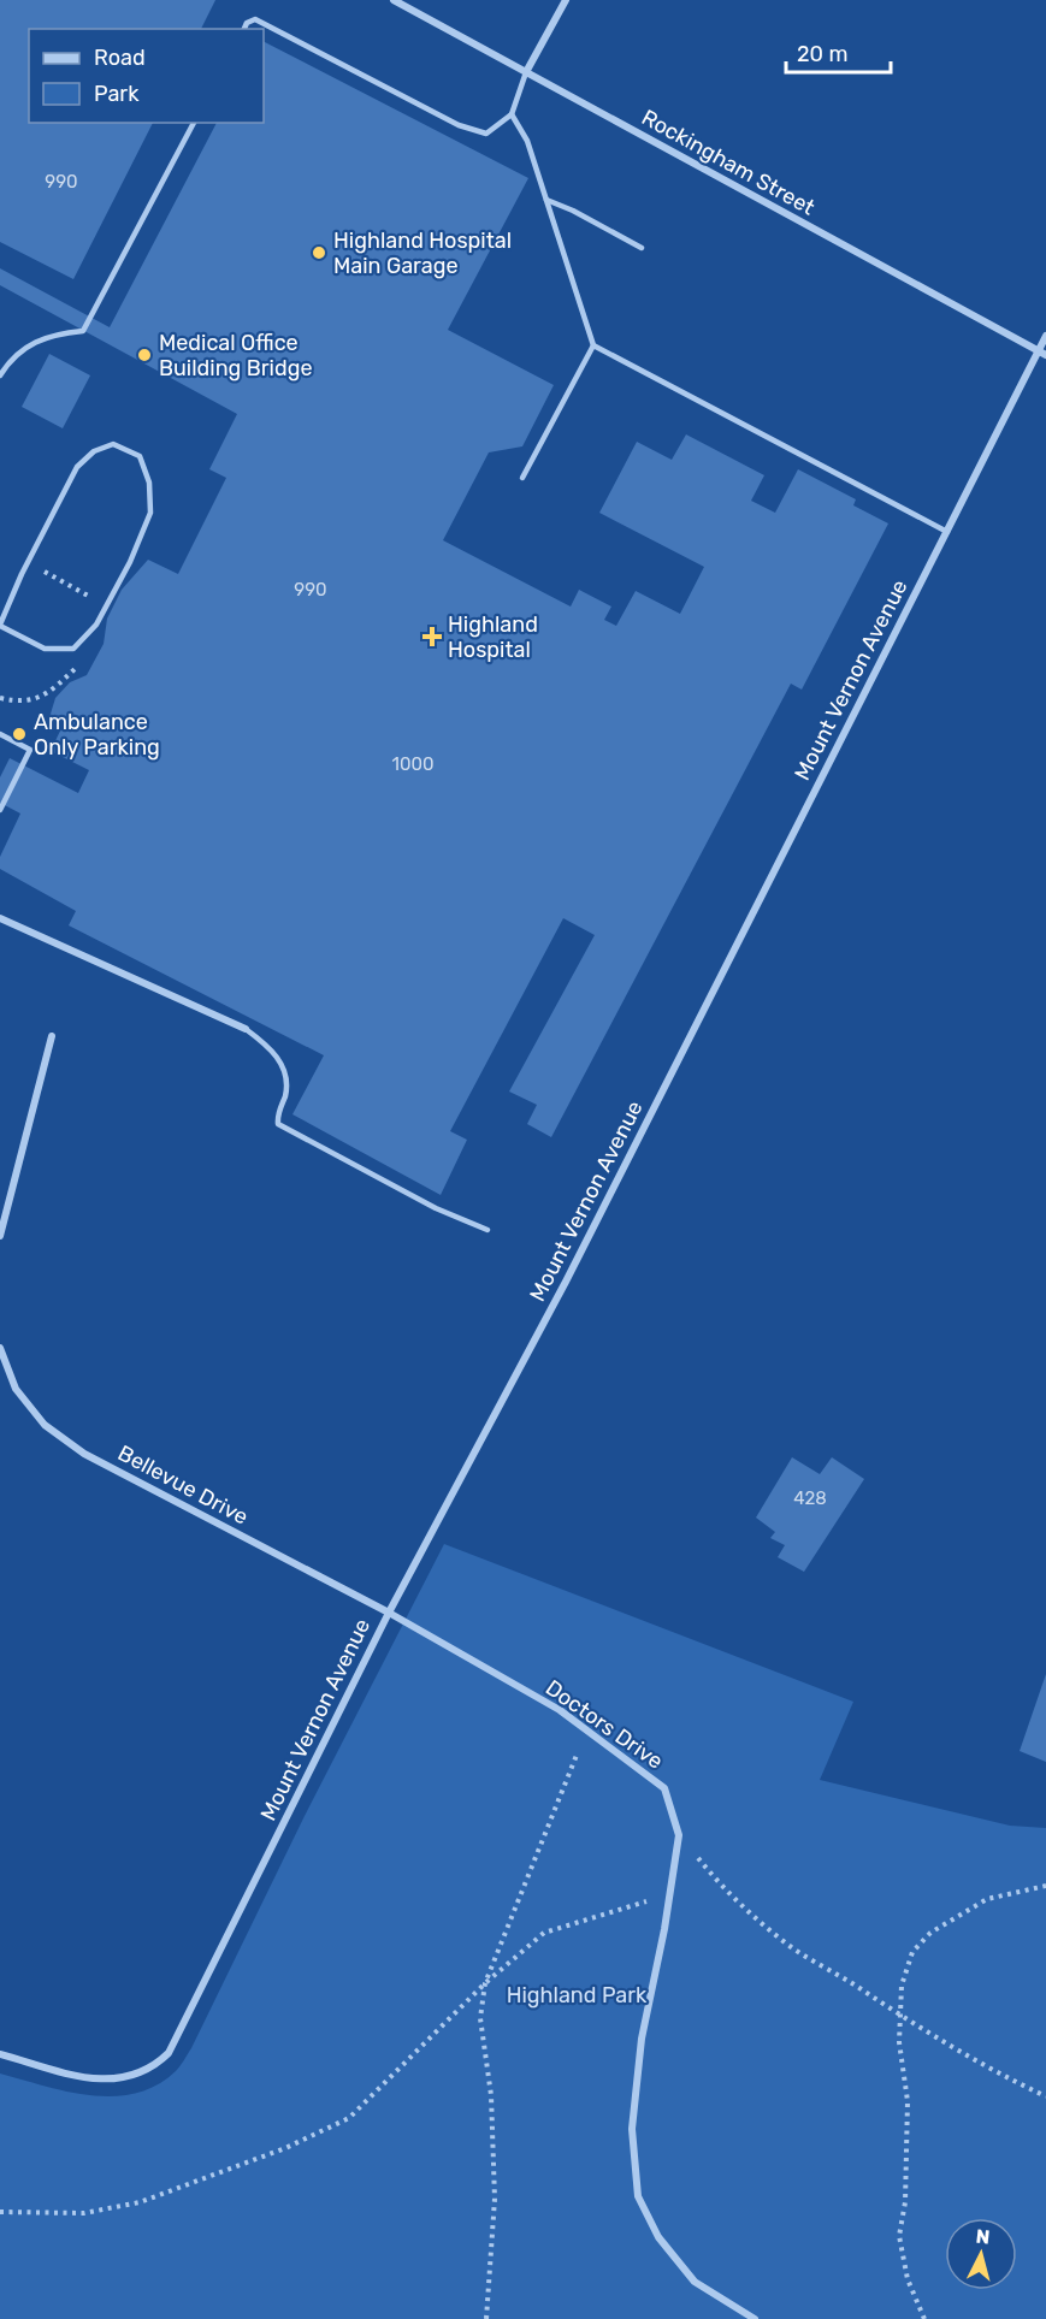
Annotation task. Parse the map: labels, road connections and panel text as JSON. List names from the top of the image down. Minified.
{"streets":{"street":["Rockingham Street","Mount Vernon Avenue","Bellevue Drive","Doctors Drive"]},"crossings":[["Rockingham Street","Mount Vernon Avenue"],["Mount Vernon Avenue","Bellevue Drive"],["Mount Vernon Avenue","Doctors Drive"],["Bellevue Drive","Doctors Drive"]],"parks":["Highland Park"],"places":{"other":["Highland Hospital Main Garage","Medical Office Building Bridge","Ambulance Only Parking"],"health":["Highland Hospital"]},"house_numbers":["990","990","1000","428"],"legend":["Road","Park"],"scale_bar":"20 m","north":"top"}
